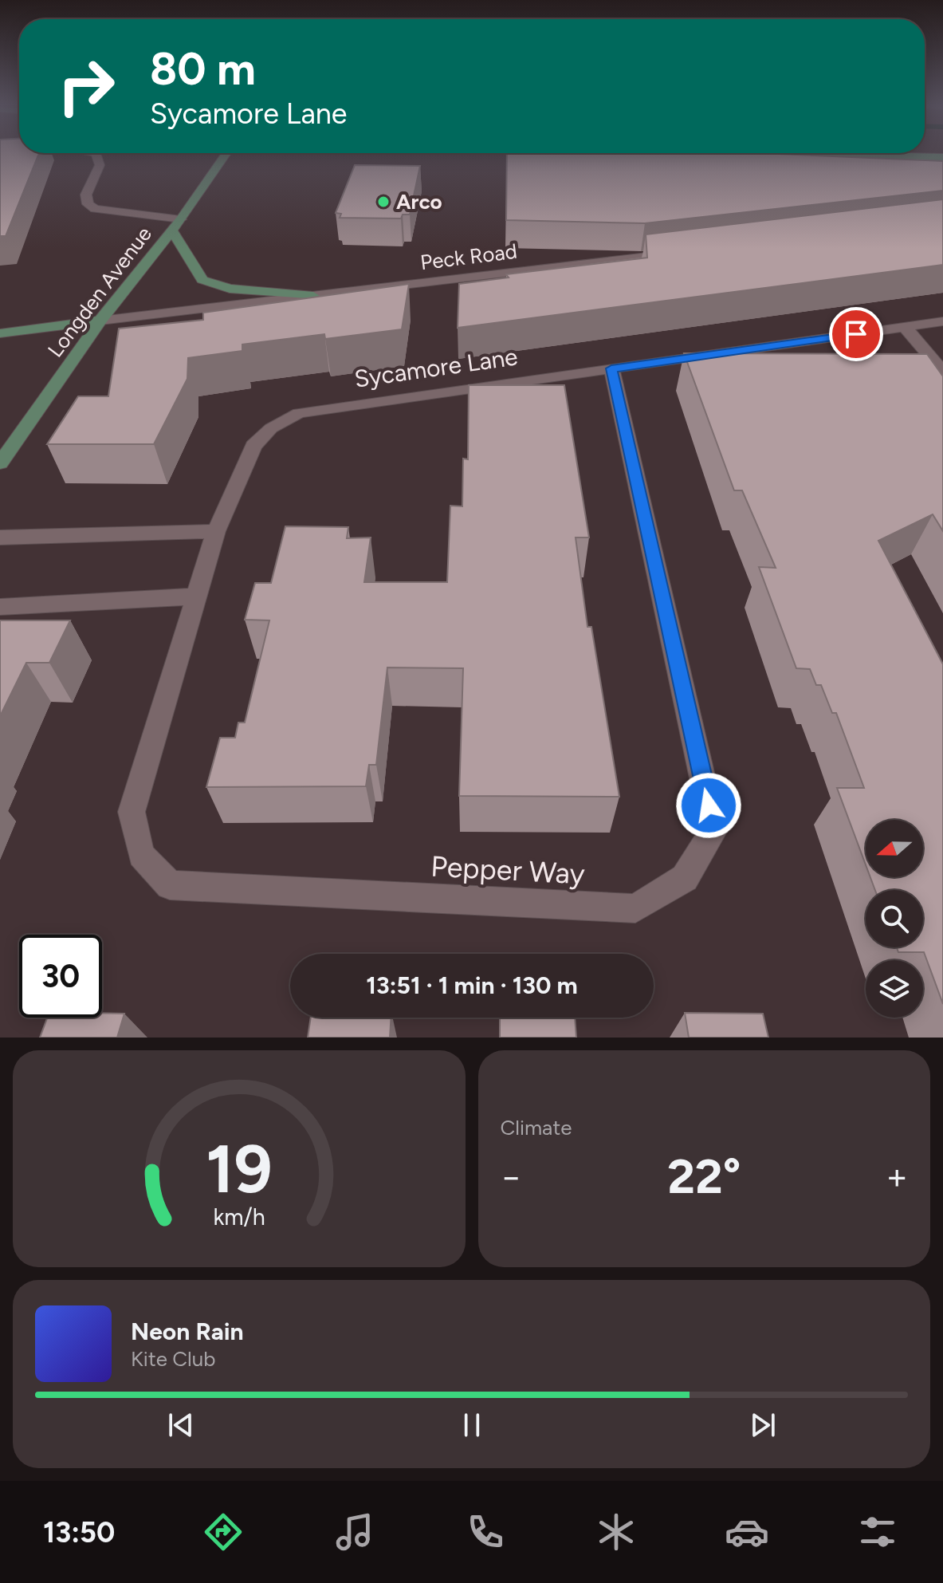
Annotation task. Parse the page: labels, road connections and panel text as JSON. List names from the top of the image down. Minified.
{"streets":{"street":["Peck Road","Longden Avenue","Sycamore Lane","Pepper Way"]},"crossings":[["Peck Road","Longden Avenue"],["Sycamore Lane","Pepper Way"]],"places":["Arco"],"north":"left","page":{"turn":["80 m","Sycamore Lane"],"limit":"30","trip":"13:51 · 1 min · 130 m","tile":"Climate","heat":["−","22°","+"],"song":["Neon Rain","Kite Club"],"tabs":"13:50","gauge":["19","km/h"]}}
